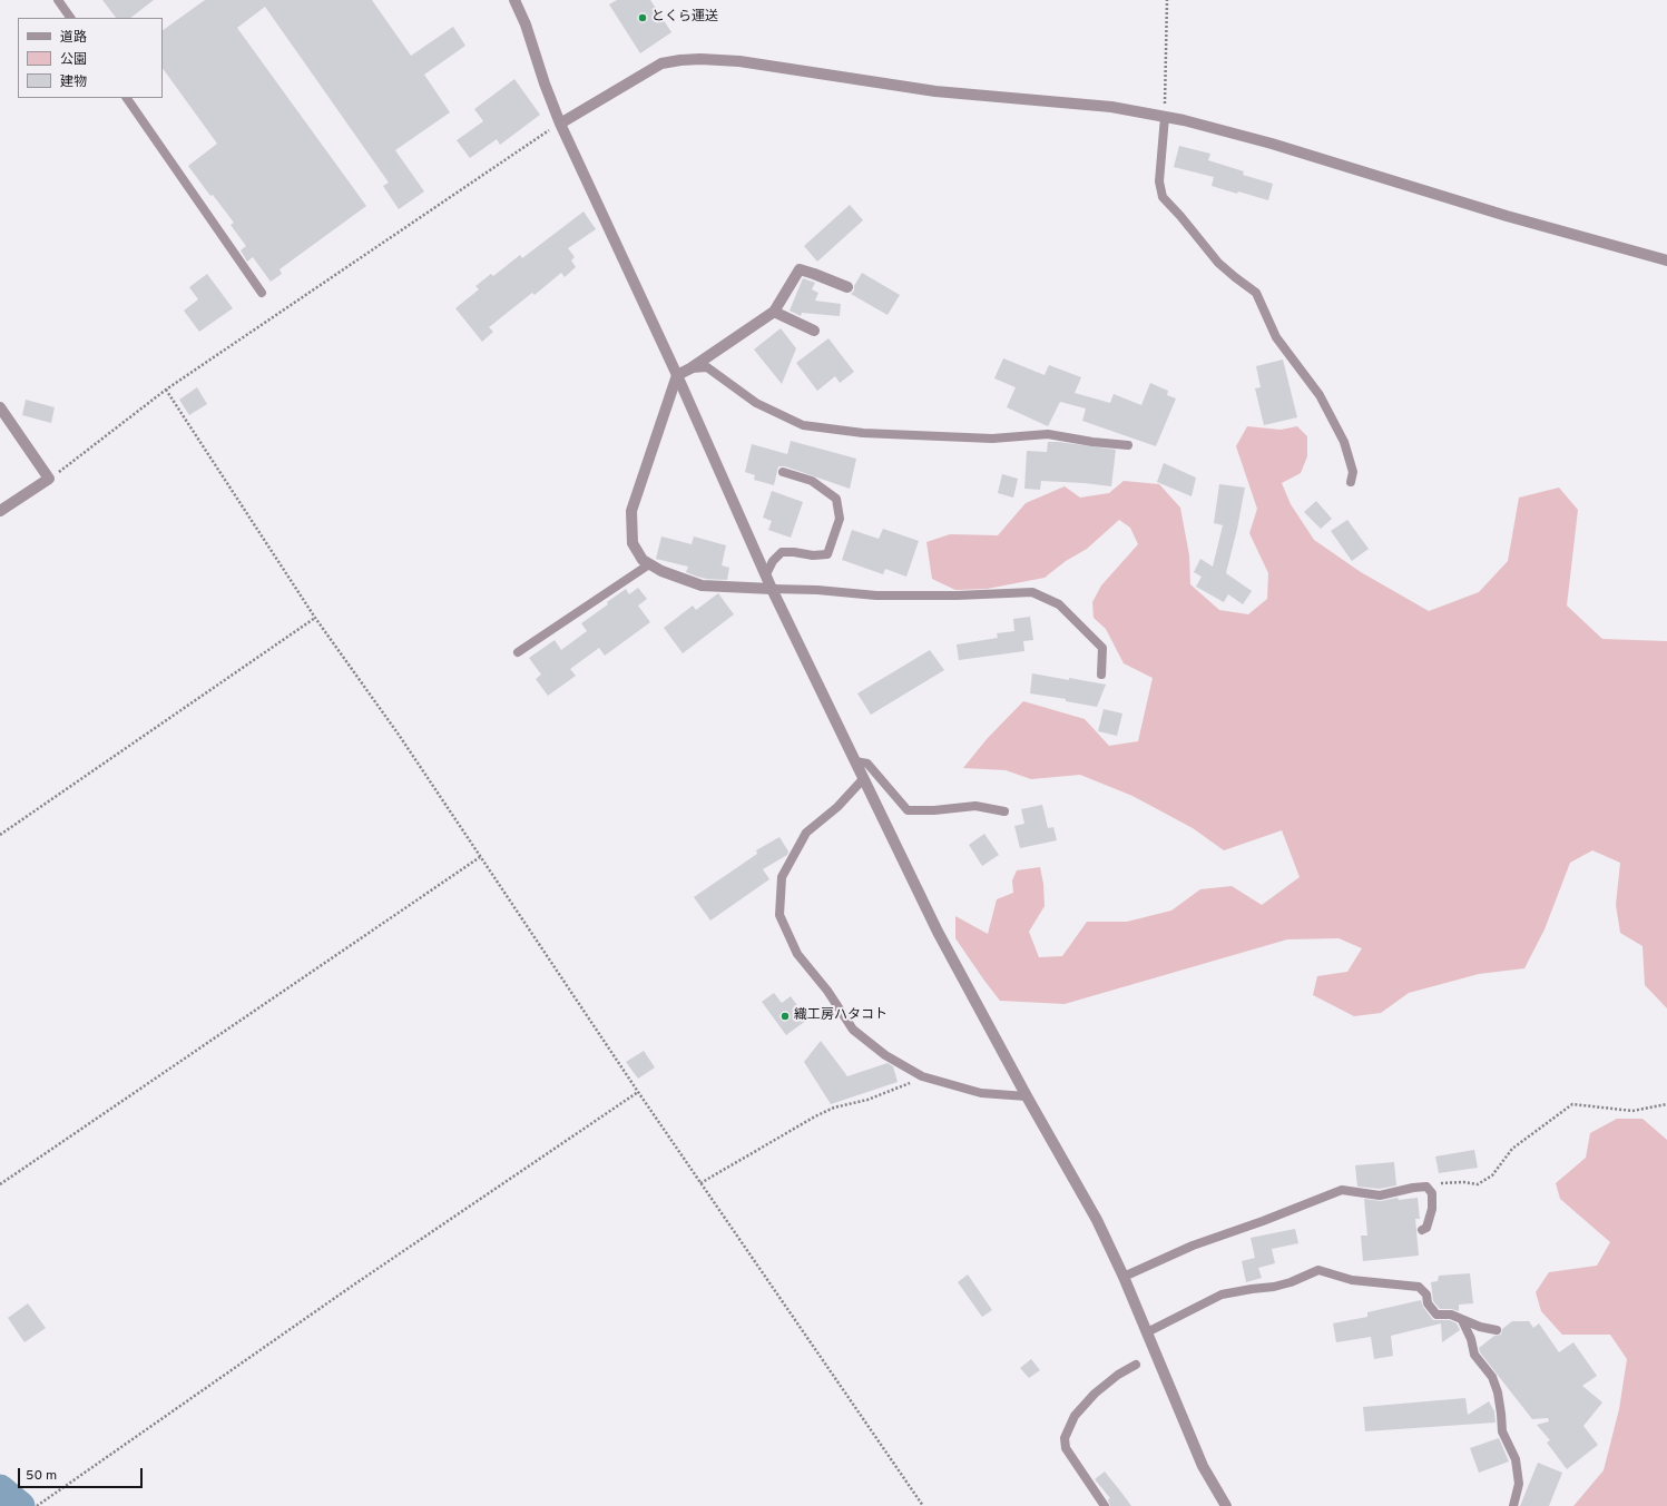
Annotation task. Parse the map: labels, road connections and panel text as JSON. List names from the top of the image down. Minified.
{"places":["とくら運送","織工房ハタコト"],"legend":["道路","公園","建物"],"scale_bar":"50 m"}
